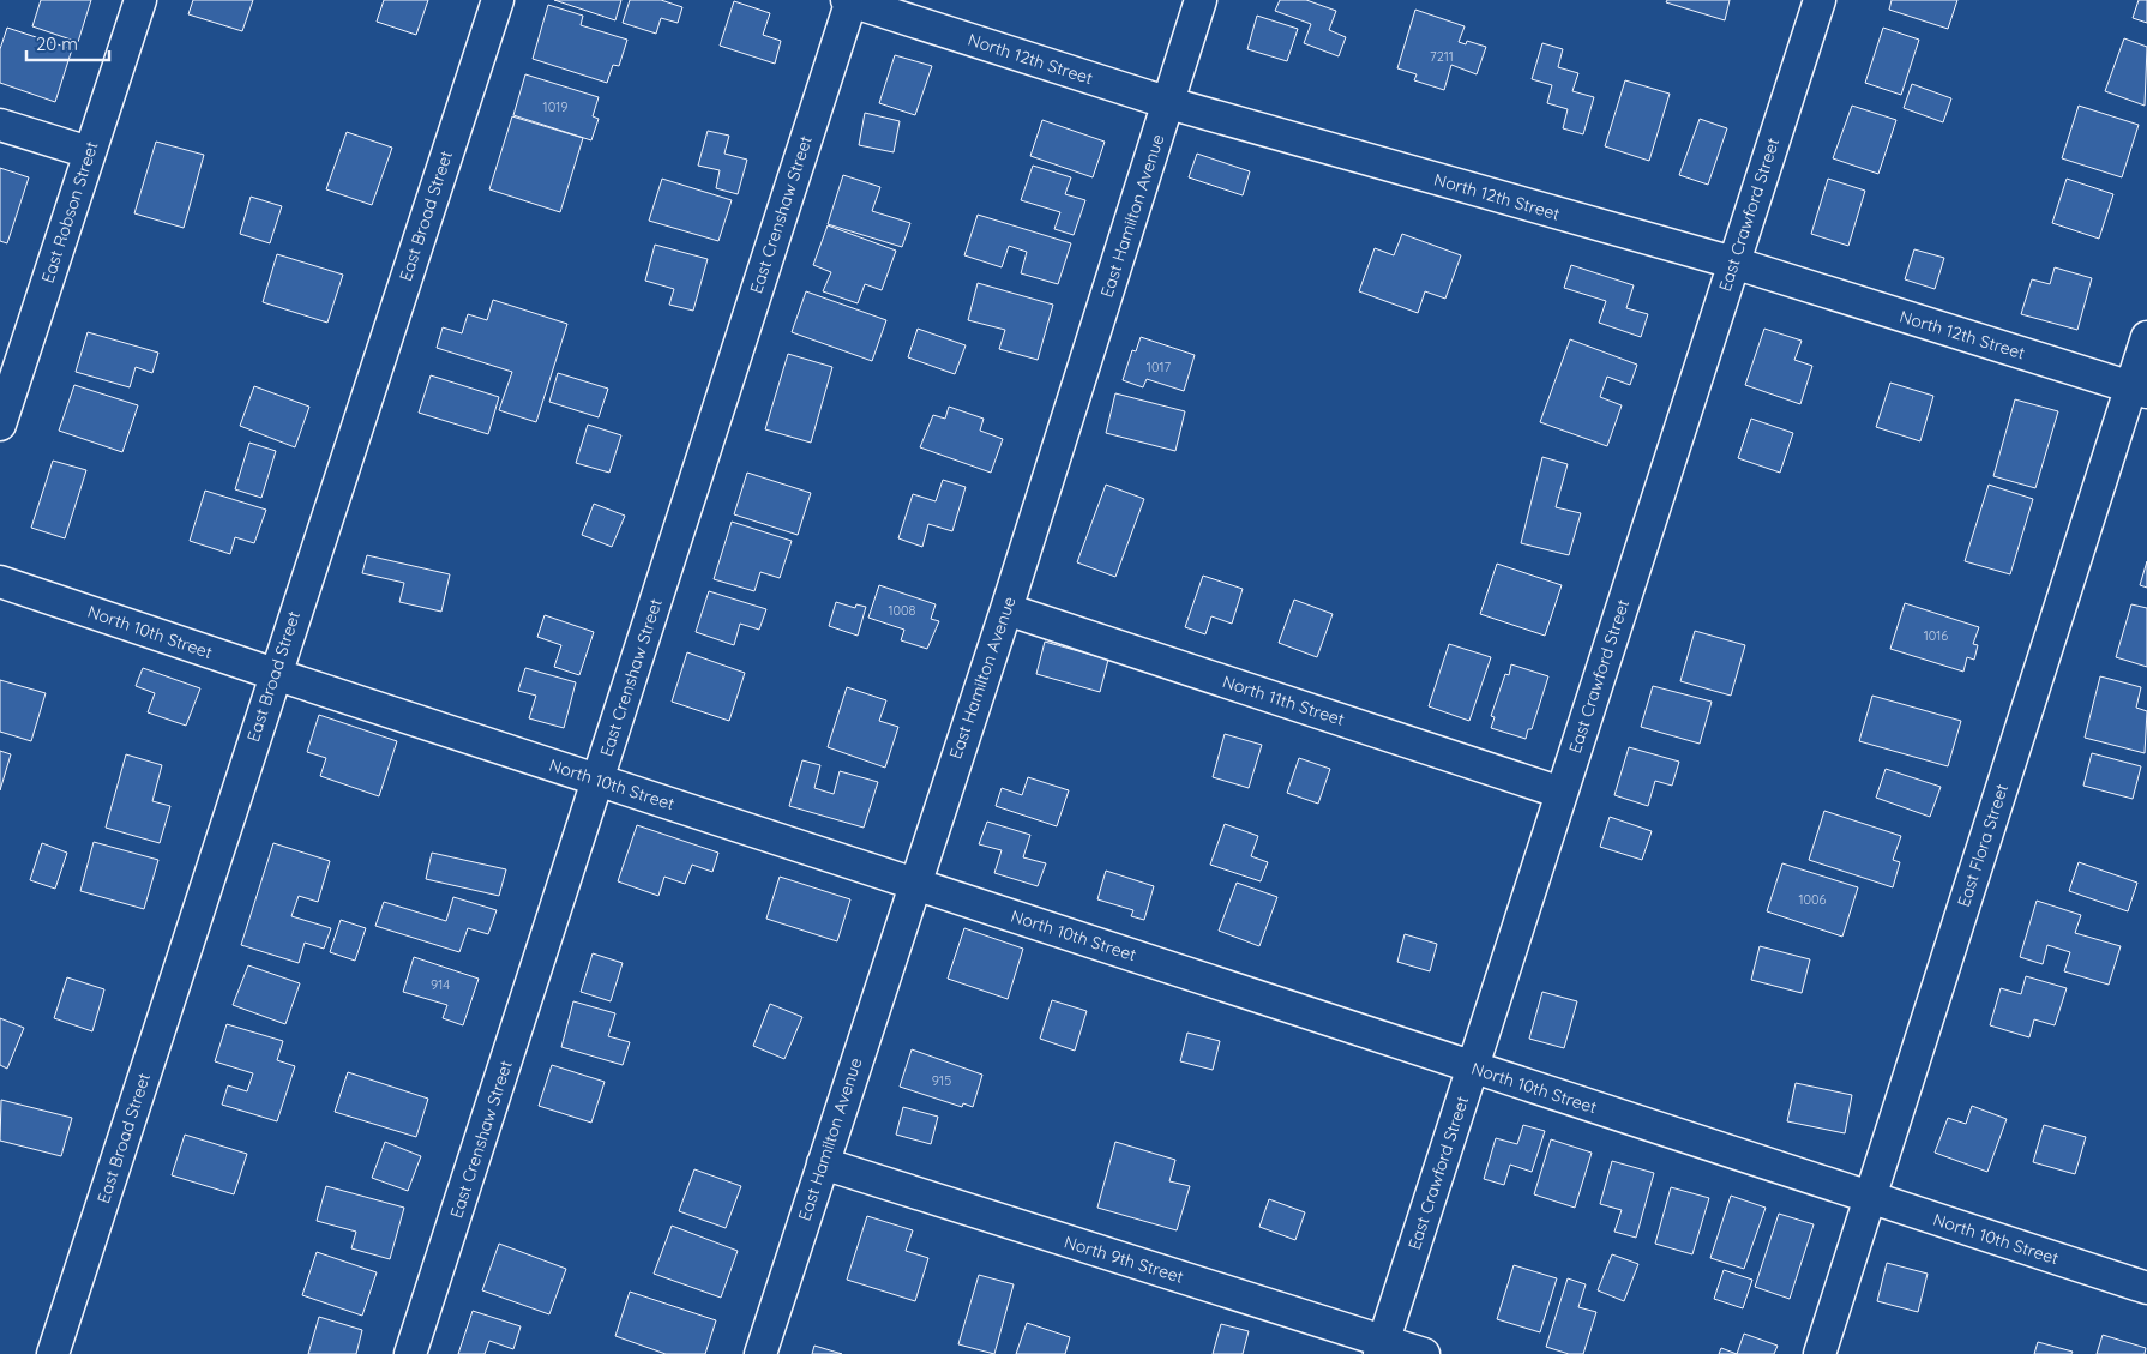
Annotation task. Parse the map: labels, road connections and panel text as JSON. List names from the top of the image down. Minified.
{"streets":{"street":["North 12th Street","East Robson Street","East Crenshaw Street","East Crawford Street","East Broad Street","East Hamilton Avenue","North 10th Street","North 11th Street","East Flora Street","North 9th Street"]},"crossings":[["North 12th Street","East Crenshaw Street"],["North 12th Street","East Crawford Street"],["North 12th Street","East Hamilton Avenue"],["North 12th Street","East Flora Street"],["East Crenshaw Street","North 10th Street"],["East Crawford Street","North 10th Street"],["East Crawford Street","North 11th Street"],["East Crawford Street","North 9th Street"],["East Broad Street","North 10th Street"],["East Hamilton Avenue","North 10th Street"],["East Hamilton Avenue","North 11th Street"],["East Hamilton Avenue","North 9th Street"],["North 10th Street","East Flora Street"]],"house_numbers":["7211","1019","1017","1008","1016","1006","914","915"],"scale_bar":"20 m"}
